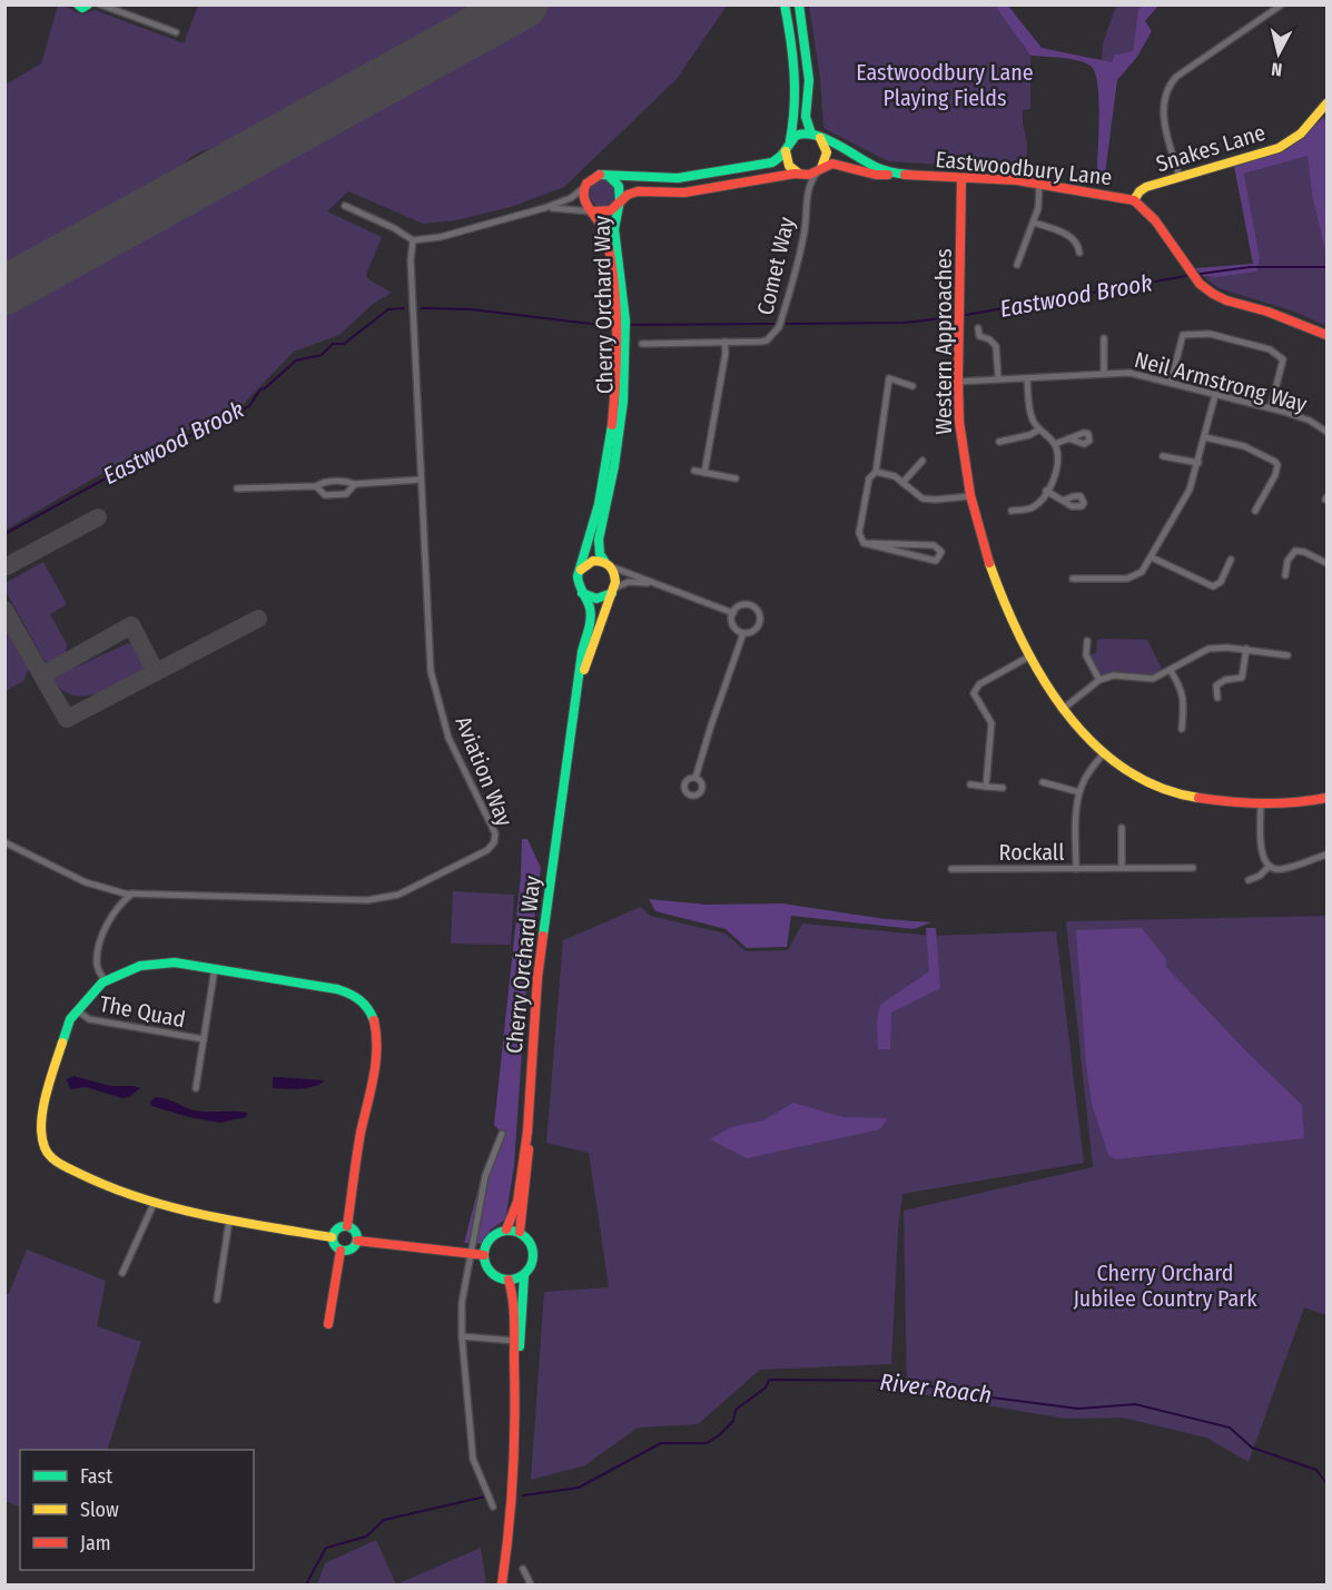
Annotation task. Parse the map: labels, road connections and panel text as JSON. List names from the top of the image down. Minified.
{"streets":{"main road":["Snakes Lane","Eastwoodbury Lane","Cherry Orchard Way","Western Approaches"],"street":["Comet Way","Neil Armstrong Way","Aviation Way","Rockall","The Quad"]},"crossings":[["Snakes Lane","Eastwoodbury Lane"],["Eastwoodbury Lane","Comet Way"],["Eastwoodbury Lane","Cherry Orchard Way"],["Eastwoodbury Lane","Western Approaches"],["Eastwoodbury Lane","Aviation Way"],["Western Approaches","Neil Armstrong Way"],["Western Approaches","Rockall"]],"water":["Eastwood Brook","River Roach"],"parks":["Eastwoodbury Lane Playing Fields","Cherry Orchard Jubilee Country Park"],"legend":["Fast","Slow","Jam"],"north":"bottom"}
